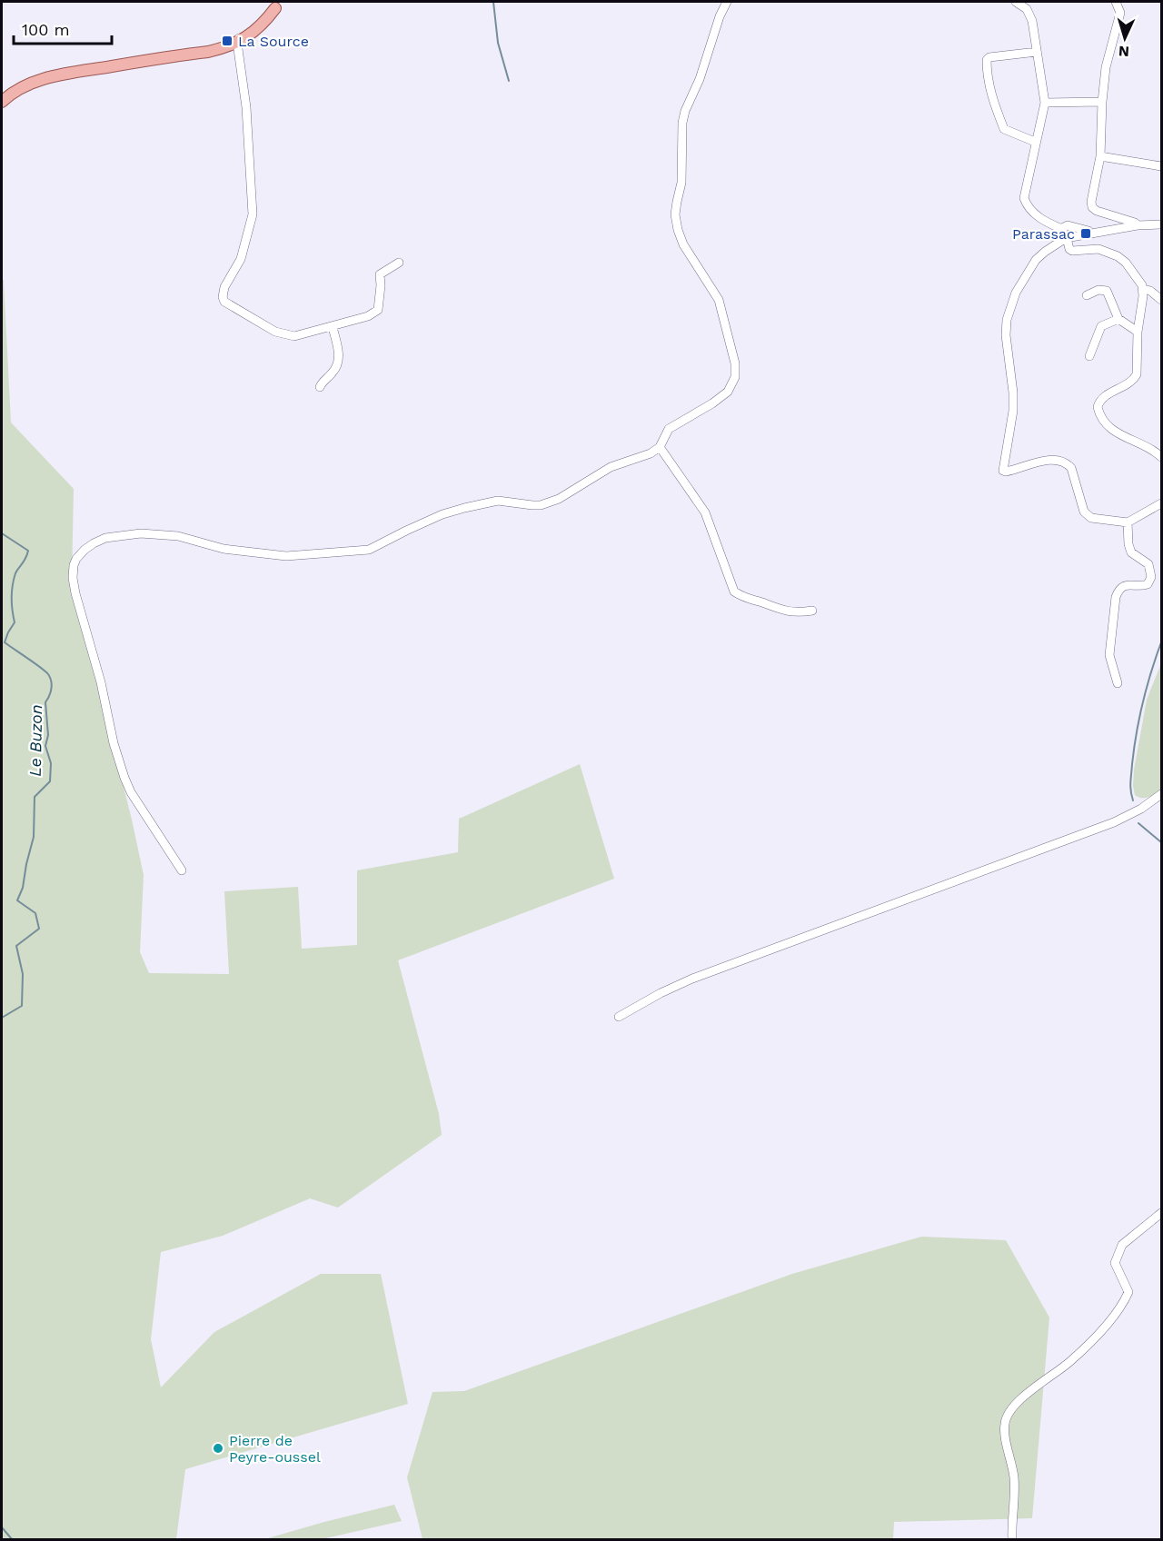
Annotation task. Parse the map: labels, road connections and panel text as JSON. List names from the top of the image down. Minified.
{"water":["Le Buzon"],"places":{"transit":["La Source","Parassac"],"other":["Pierre de Peyre-oussel"]},"scale_bar":"100 m","north":"bottom"}
